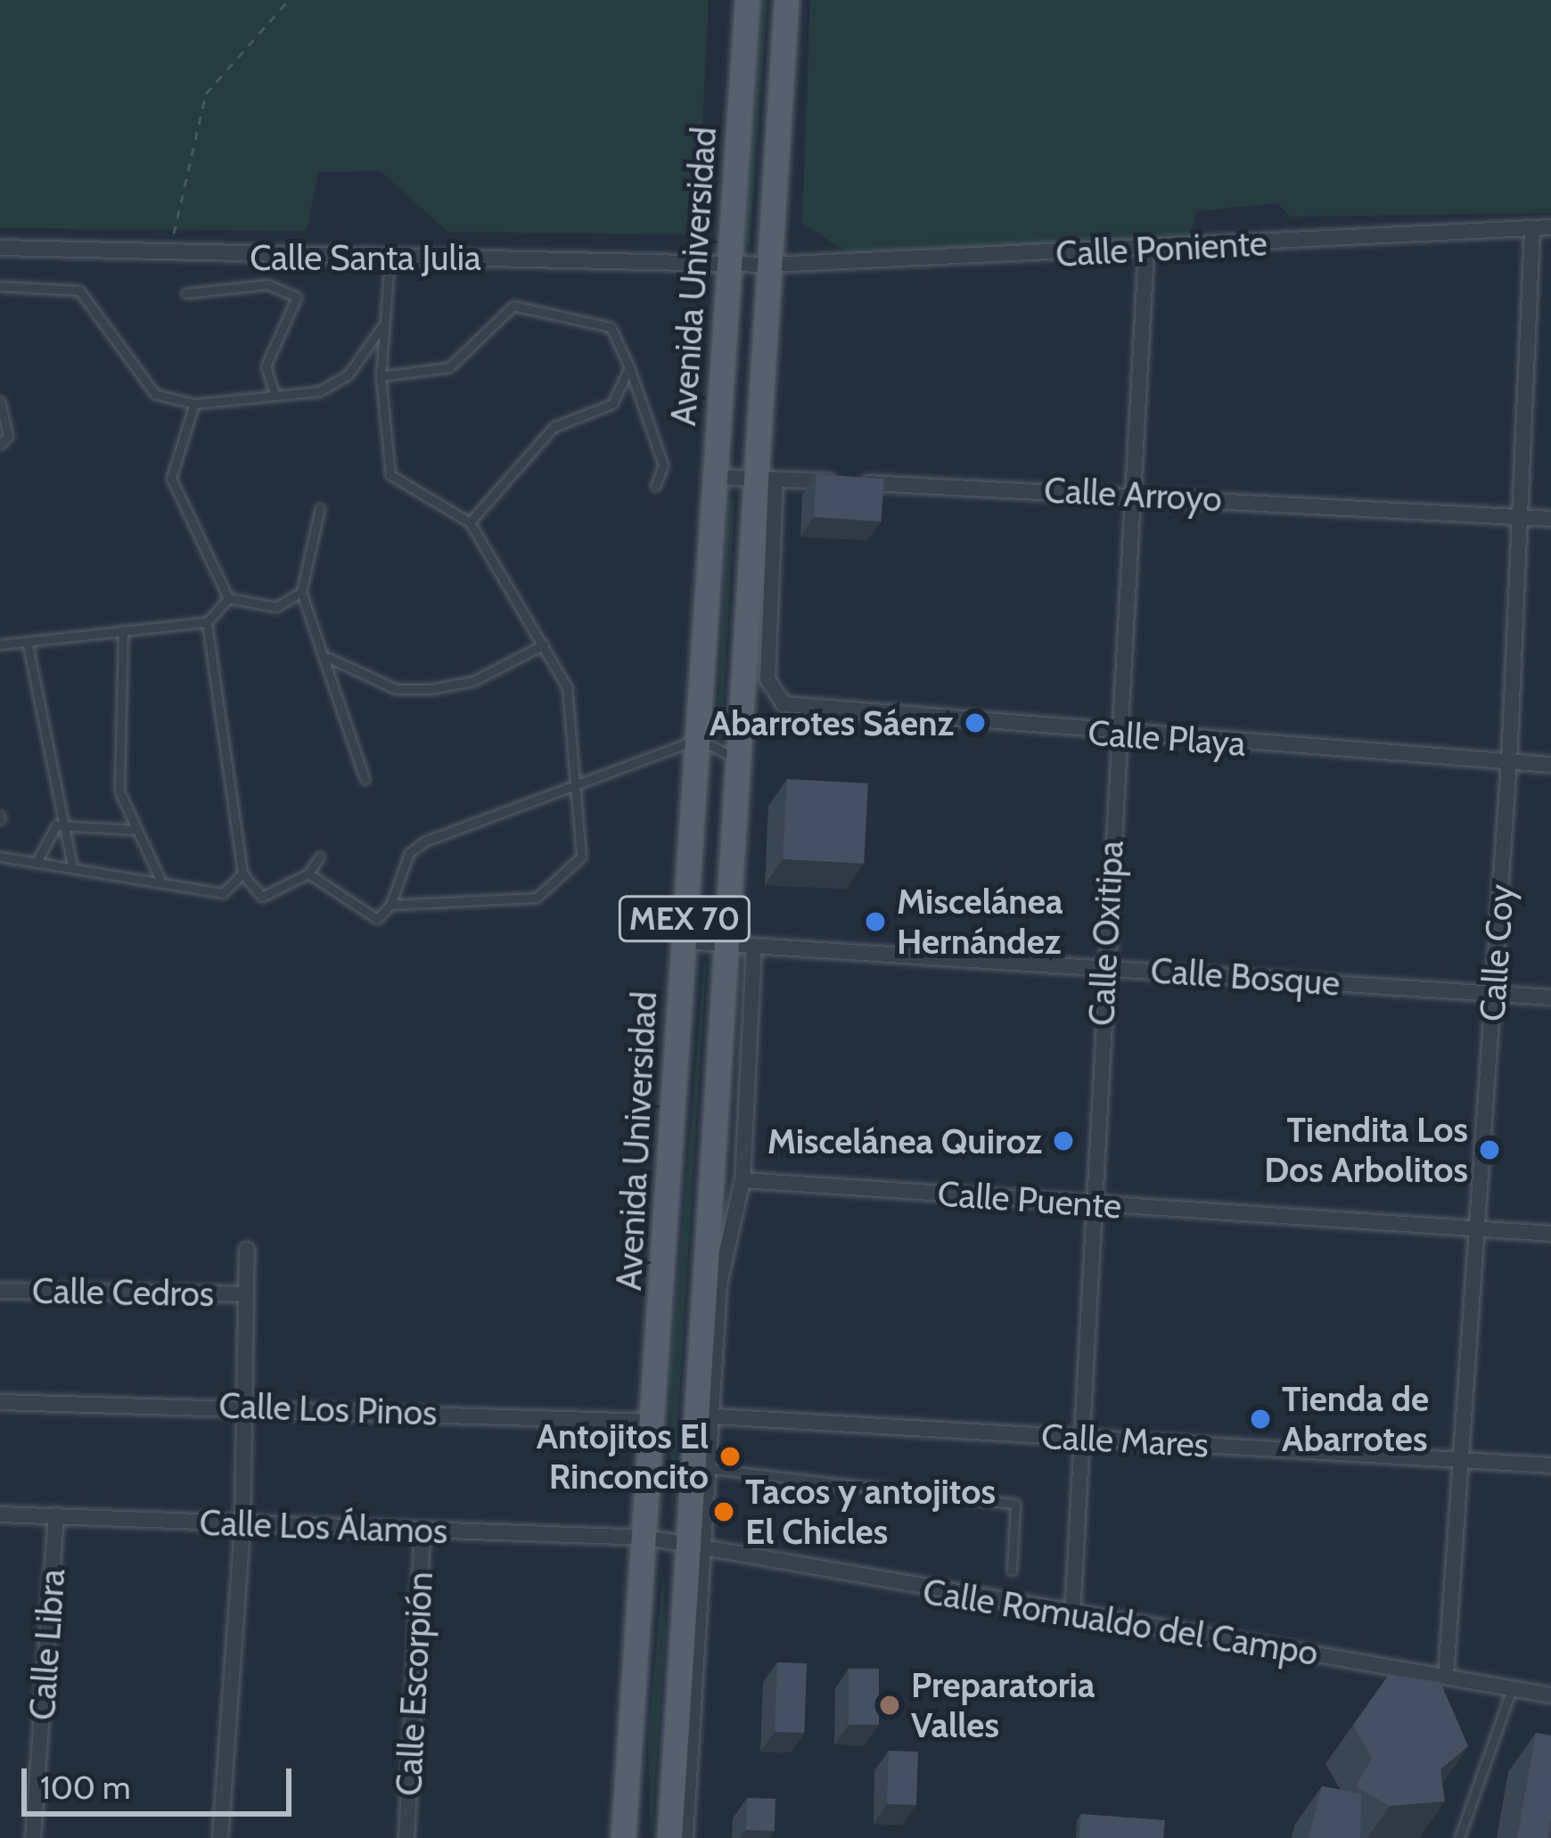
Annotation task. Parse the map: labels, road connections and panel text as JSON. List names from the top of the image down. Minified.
{"streets":{"main road":["Avenida Universidad","MEX 70"],"street":["Calle Poniente","Calle Santa Julia","Calle Arroyo","Calle Playa","Calle Oxitipa","Calle Coy","Calle Bosque","Calle Puente","Calle Cedros","Calle Los Pinos","Calle Mares","Calle Los Álamos","Calle Romualdo del Campo","Calle Libra","Calle Escorpión"]},"crossings":[["Calle Poniente","Calle Santa Julia"],["Calle Poniente","Avenida Universidad"],["Calle Poniente","MEX 70"],["Calle Poniente","Calle Oxitipa"],["Calle Poniente","Calle Coy"],["Calle Santa Julia","Avenida Universidad"],["Avenida Universidad","Calle Arroyo"],["Avenida Universidad","Calle Bosque"],["Avenida Universidad","Calle Los Pinos"],["Avenida Universidad","Calle Los Álamos"],["Calle Arroyo","Calle Playa"],["Calle Arroyo","MEX 70"],["Calle Arroyo","Calle Oxitipa"],["Calle Arroyo","Calle Coy"],["Calle Playa","MEX 70"],["Calle Playa","Calle Oxitipa"],["Calle Playa","Calle Coy"],["MEX 70","Calle Bosque"],["MEX 70","Calle Mares"],["MEX 70","Calle Los Álamos"],["MEX 70","Calle Romualdo del Campo"],["Calle Oxitipa","Calle Bosque"],["Calle Oxitipa","Calle Puente"],["Calle Oxitipa","Calle Mares"],["Calle Oxitipa","Calle Romualdo del Campo"],["Calle Coy","Calle Bosque"],["Calle Coy","Calle Puente"],["Calle Coy","Calle Mares"],["Calle Coy","Calle Romualdo del Campo"],["Calle Los Álamos","Calle Romualdo del Campo"],["Calle Los Álamos","Calle Libra"],["Calle Los Álamos","Calle Escorpión"]],"places":["Abarrotes Sáenz","Miscelánea Hernández","Miscelánea Quiroz","Tiendita Los Dos Arbolitos","Tienda de Abarrotes","Antojitos El Rinconcito","Tacos y antojitos El Chicles","Preparatoria Valles"],"scale_bar":"100 m"}
